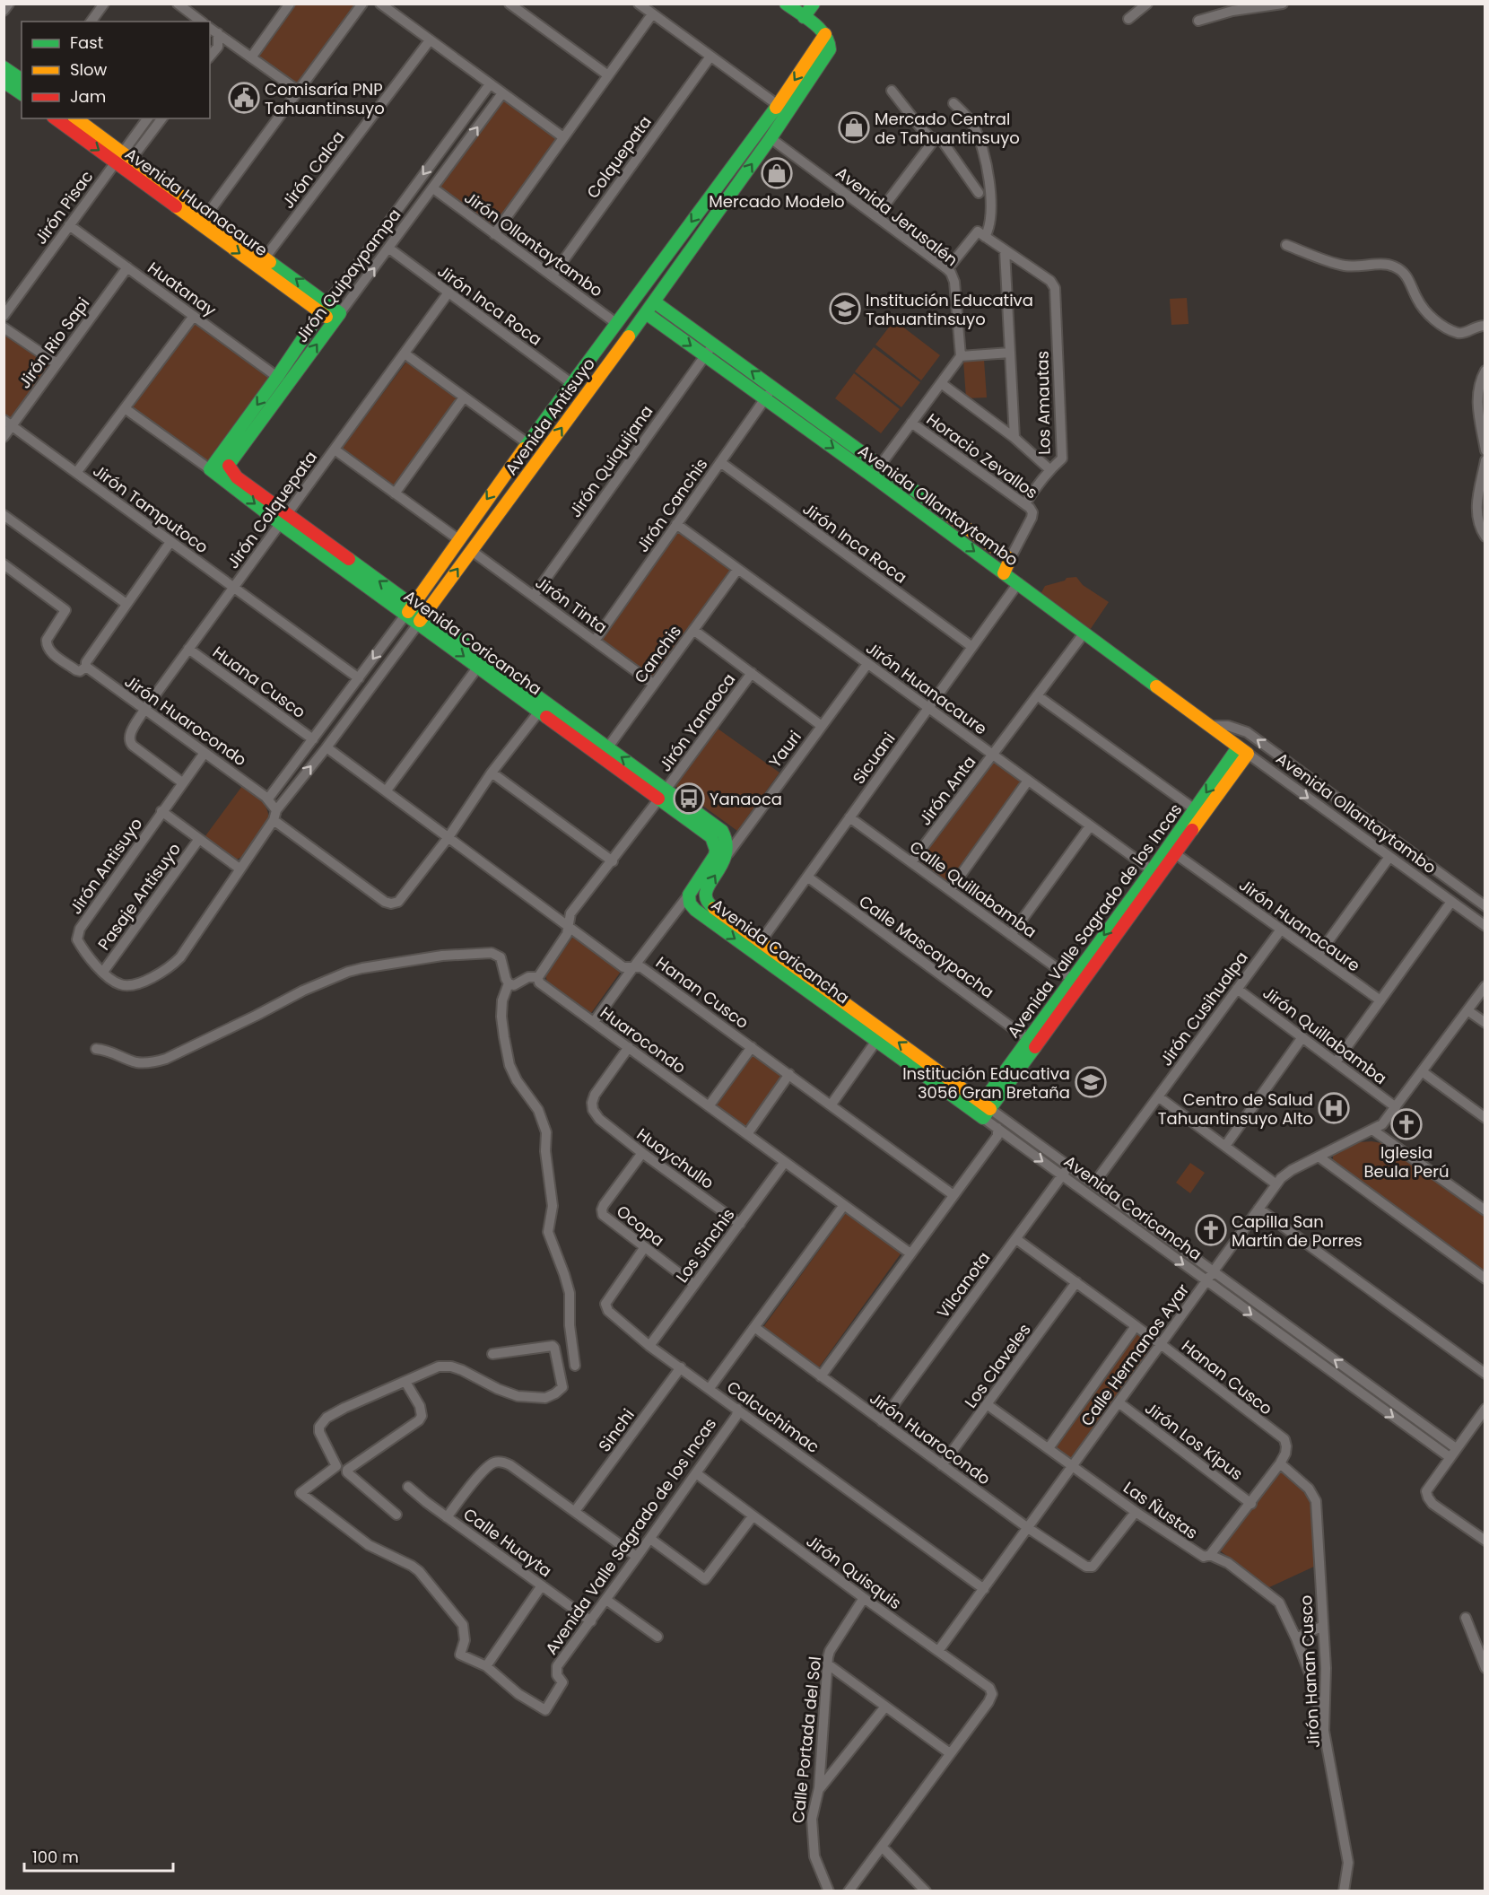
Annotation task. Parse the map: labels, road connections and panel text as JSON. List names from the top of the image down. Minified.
{"streets":{"street":["Colquepata","Jirón Calca","Avenida Huanacaure","Jirón Pisac","Avenida Jerusalén","Jirón Ollantaytambo","Jirón Quipaypampa","Huatanay","Jirón Inca Roca","Jirón Rio Sapi","Los Amautas","Avenida Antisuyo","Horacio Zevallos","Jirón Quiquijana","Jirón Canchis","Avenida Ollantaytambo","Jirón Tamputoco","Jirón Colquepata","Jirón Tinta","Avenida Coricancha","Canchis","Huana Cusco","Jirón Huanacaure","Jirón Huarocondo","Jirón Yanaoca","Yauri","Sicuani","Jirón Anta","Jirón Antisuyo","Calle Quillabamba","Pasaje Antisuyo","Avenida Valle Sagrado de los Incas","Calle Mascaypacha","Hanan Cusco","Jirón Cusihualpa","Jirón Quillabamba","Huarocondo","Huaychullo","Ocopa","Los Sinchis","Vilcanota","Calle Hermanos Ayar","Los Claveles","Calcuchimac","Sinchi","Jirón Los Kipus","Las Ñustas","Calle Huayta","Jirón Quisquis","Jirón Hanan Cusco","Calle Portada del Sol"]},"crossings":[["Colquepata","Jirón Ollantaytambo"],["Jirón Calca","Avenida Huanacaure"],["Avenida Huanacaure","Jirón Pisac"],["Avenida Huanacaure","Jirón Quipaypampa"],["Jirón Pisac","Huatanay"],["Avenida Jerusalén","Avenida Antisuyo"],["Jirón Ollantaytambo","Jirón Quipaypampa"],["Jirón Ollantaytambo","Avenida Antisuyo"],["Jirón Quipaypampa","Huatanay"],["Jirón Quipaypampa","Jirón Inca Roca"],["Jirón Quipaypampa","Avenida Coricancha"],["Huatanay","Jirón Rio Sapi"],["Jirón Inca Roca","Avenida Antisuyo"],["Jirón Inca Roca","Jirón Canchis"],["Jirón Inca Roca","Jirón Colquepata"],["Jirón Inca Roca","Sicuani"],["Jirón Rio Sapi","Jirón Tamputoco"],["Los Amautas","Horacio Zevallos"],["Avenida Antisuyo","Avenida Ollantaytambo"],["Avenida Antisuyo","Jirón Tamputoco"],["Avenida Antisuyo","Jirón Tinta"],["Avenida Antisuyo","Avenida Coricancha"],["Avenida Antisuyo","Huana Cusco"],["Avenida Antisuyo","Jirón Huarocondo"],["Avenida Antisuyo","Jirón Antisuyo"],["Avenida Antisuyo","Hanan Cusco"],["Horacio Zevallos","Avenida Ollantaytambo"],["Jirón Quiquijana","Avenida Ollantaytambo"],["Jirón Quiquijana","Jirón Tinta"],["Jirón Canchis","Avenida Ollantaytambo"],["Jirón Canchis","Jirón Tinta"],["Jirón Canchis","Jirón Huanacaure"],["Avenida Ollantaytambo","Sicuani"],["Avenida Ollantaytambo","Jirón Anta"],["Avenida Ollantaytambo","Avenida Valle Sagrado de los Incas"],["Jirón Tamputoco","Jirón Colquepata"],["Jirón Colquepata","Avenida Coricancha"],["Jirón Colquepata","Huana Cusco"],["Jirón Colquepata","Jirón Huarocondo"],["Jirón Colquepata","Jirón Antisuyo"],["Jirón Tinta","Canchis"],["Avenida Coricancha","Canchis"],["Avenida Coricancha","Jirón Yanaoca"],["Avenida Coricancha","Yauri"],["Avenida Coricancha","Sicuani"],["Avenida Coricancha","Avenida Valle Sagrado de los Incas"],["Avenida Coricancha","Jirón Cusihualpa"],["Avenida Coricancha","Vilcanota"],["Avenida Coricancha","Calle Hermanos Ayar"],["Canchis","Jirón Huanacaure"],["Jirón Huanacaure","Yauri"],["Jirón Huanacaure","Sicuani"],["Jirón Huanacaure","Jirón Anta"],["Jirón Huanacaure","Avenida Valle Sagrado de los Incas"],["Jirón Huanacaure","Jirón Cusihualpa"],["Jirón Huarocondo","Jirón Antisuyo"],["Jirón Huarocondo","Hanan Cusco"],["Jirón Huarocondo","Vilcanota"],["Jirón Huarocondo","Calle Hermanos Ayar"],["Jirón Huarocondo","Los Claveles"],["Jirón Huarocondo","Las Ñustas"],["Sicuani","Calle Quillabamba"],["Sicuani","Calle Mascaypacha"],["Jirón Anta","Calle Quillabamba"],["Jirón Antisuyo","Pasaje Antisuyo"],["Calle Quillabamba","Avenida Valle Sagrado de los Incas"],["Avenida Valle Sagrado de los Incas","Calle Mascaypacha"],["Avenida Valle Sagrado de los Incas","Calcuchimac"],["Avenida Valle Sagrado de los Incas","Calle Huayta"],["Avenida Valle Sagrado de los Incas","Jirón Quisquis"],["Hanan Cusco","Vilcanota"],["Hanan Cusco","Calle Hermanos Ayar"],["Hanan Cusco","Los Claveles"],["Hanan Cusco","Las Ñustas"],["Jirón Cusihualpa","Jirón Quillabamba"],["Jirón Quillabamba","Calle Hermanos Ayar"],["Huarocondo","Huaychullo"],["Huarocondo","Los Sinchis"],["Huaychullo","Ocopa"],["Huaychullo","Los Sinchis"],["Ocopa","Los Sinchis"],["Ocopa","Calcuchimac"],["Los Sinchis","Calcuchimac"],["Calle Hermanos Ayar","Calcuchimac"],["Calle Hermanos Ayar","Jirón Los Kipus"],["Calle Hermanos Ayar","Las Ñustas"],["Calle Hermanos Ayar","Jirón Quisquis"],["Los Claveles","Las Ñustas"],["Calcuchimac","Sinchi"],["Jirón Los Kipus","Las Ñustas"],["Las Ñustas","Jirón Hanan Cusco"],["Jirón Quisquis","Calle Portada del Sol"]],"places":{"public building":["Comisaría PNP Tahuantinsuyo"],"shop":["Mercado Central de Tahuantinsuyo","Mercado Modelo"],"school or university":["Institución Educativa Tahuantinsuyo","Institución Educativa 3056 Gran Bretaña"],"bus stop":["Yanaoca"],"hospital":["Centro de Salud Tahuantinsuyo Alto"],"church":["Iglesia Beula Perú","Capilla San Martín de Porres"]},"legend":["Fast","Slow","Jam"],"scale_bar":"100 m"}
